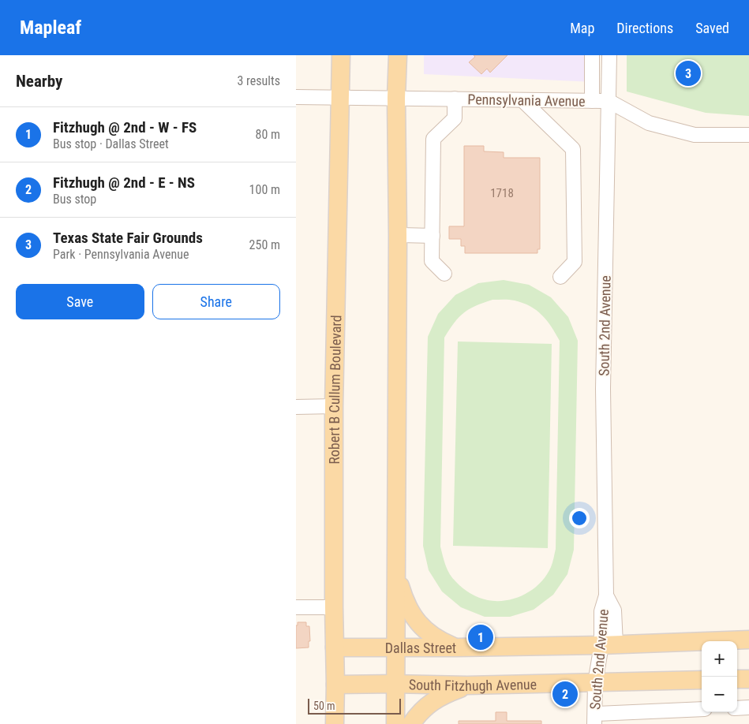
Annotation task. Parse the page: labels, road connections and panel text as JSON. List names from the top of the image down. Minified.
{"streets":{"main road":["Robert B Cullum Boulevard","Dallas Street","South Fitzhugh Avenue"],"street":["Pennsylvania Avenue","South 2nd Avenue"]},"crossings":[["Pennsylvania Avenue","South 2nd Avenue"],["Pennsylvania Avenue","Robert B Cullum Boulevard"],["South 2nd Avenue","Dallas Street"],["South 2nd Avenue","South Fitzhugh Avenue"],["Robert B Cullum Boulevard","Dallas Street"],["Robert B Cullum Boulevard","South Fitzhugh Avenue"]],"house_numbers":["1718"],"scale_bar":"50 m","page":{"header":"Mapleaf","nav":["Map","Directions","Saved"],"heading":["Nearby","3 results"],"pins":["3","1","2"],"list":[{"mark":"1","name":"Fitzhugh @ 2nd - W - FS","note":"Bus stop · Dallas Street","value":"80 m"},{"mark":"2","name":"Fitzhugh @ 2nd - E - NS","note":"Bus stop","value":"100 m"},{"mark":"3","name":"Texas State Fair Grounds","note":"Park · Pennsylvania Avenue","value":"250 m"}],"buttons":["Save","Share"],"map_buttons":["+","−"],"scale":"50 m"}}
